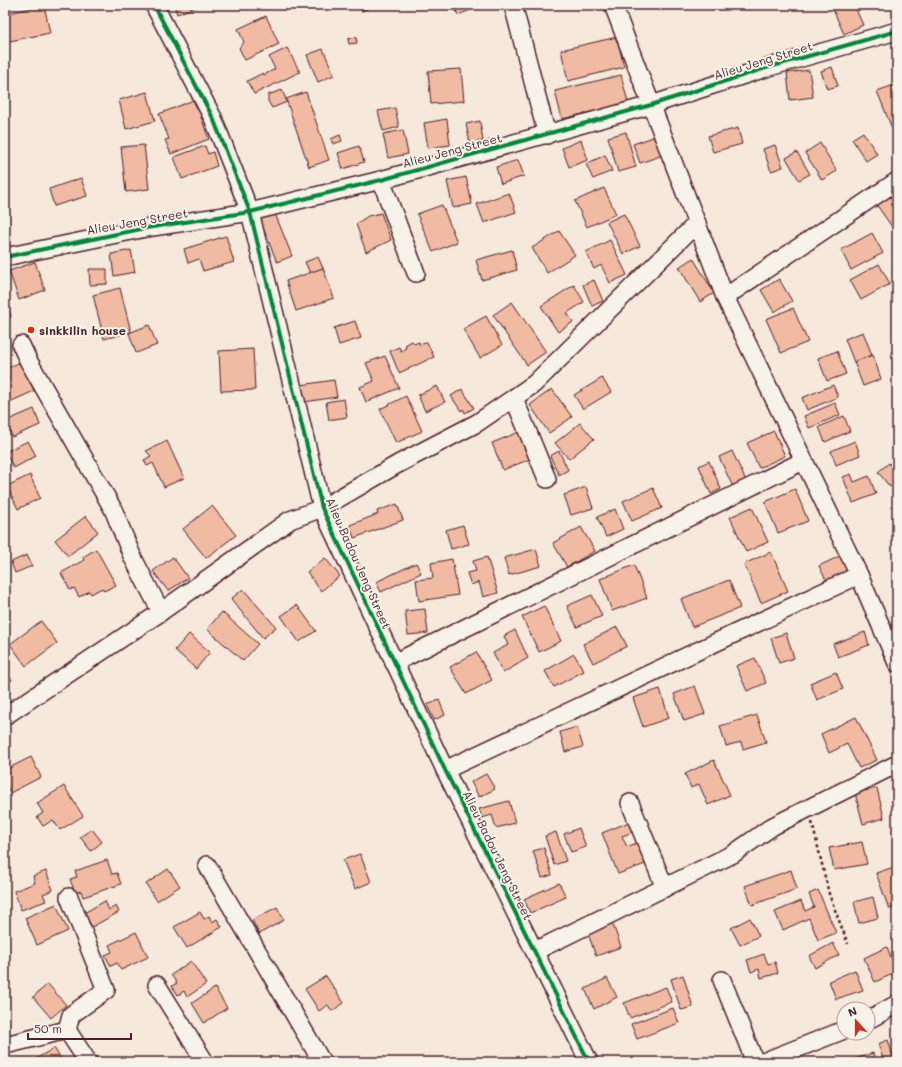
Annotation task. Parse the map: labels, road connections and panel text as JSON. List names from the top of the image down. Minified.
{"streets":{"street":["Alieu Jeng Street","Alieu Badou Jeng Street"]},"crossings":[["Alieu Jeng Street","Alieu Badou Jeng Street"]],"places":["sinkkilin house"],"scale_bar":"50 m","north":"top"}
